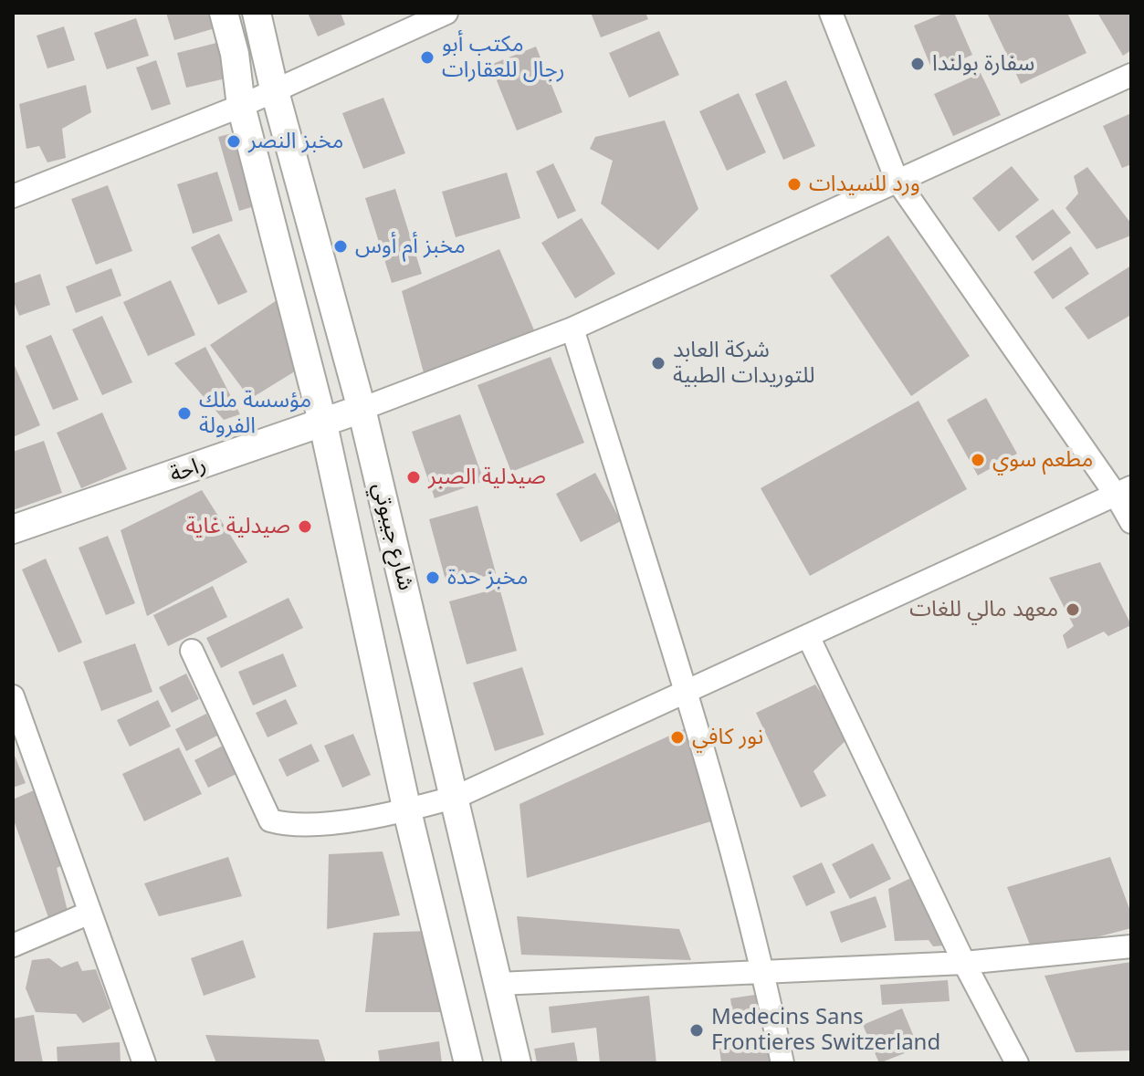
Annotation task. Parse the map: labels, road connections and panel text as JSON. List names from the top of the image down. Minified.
{"streets":{"street":["راحة","شارع جيبوتي"]},"crossings":[["راحة","شارع جيبوتي"]],"places":["مكتب أبو رجال للعقارات","سفارة بولندا","مخبز النصر","ورد للسيدات","مخبز أم أوس","شركة العابد للتوريدات الطبية","مؤسسة ملك الفرولة","مطعم سوي","صيدلية الصبر","صيدلية غاية","مخبز حدة","معهد مالي للغات","نور كافي","Medecins Sans Frontieres Switzerland"]}
